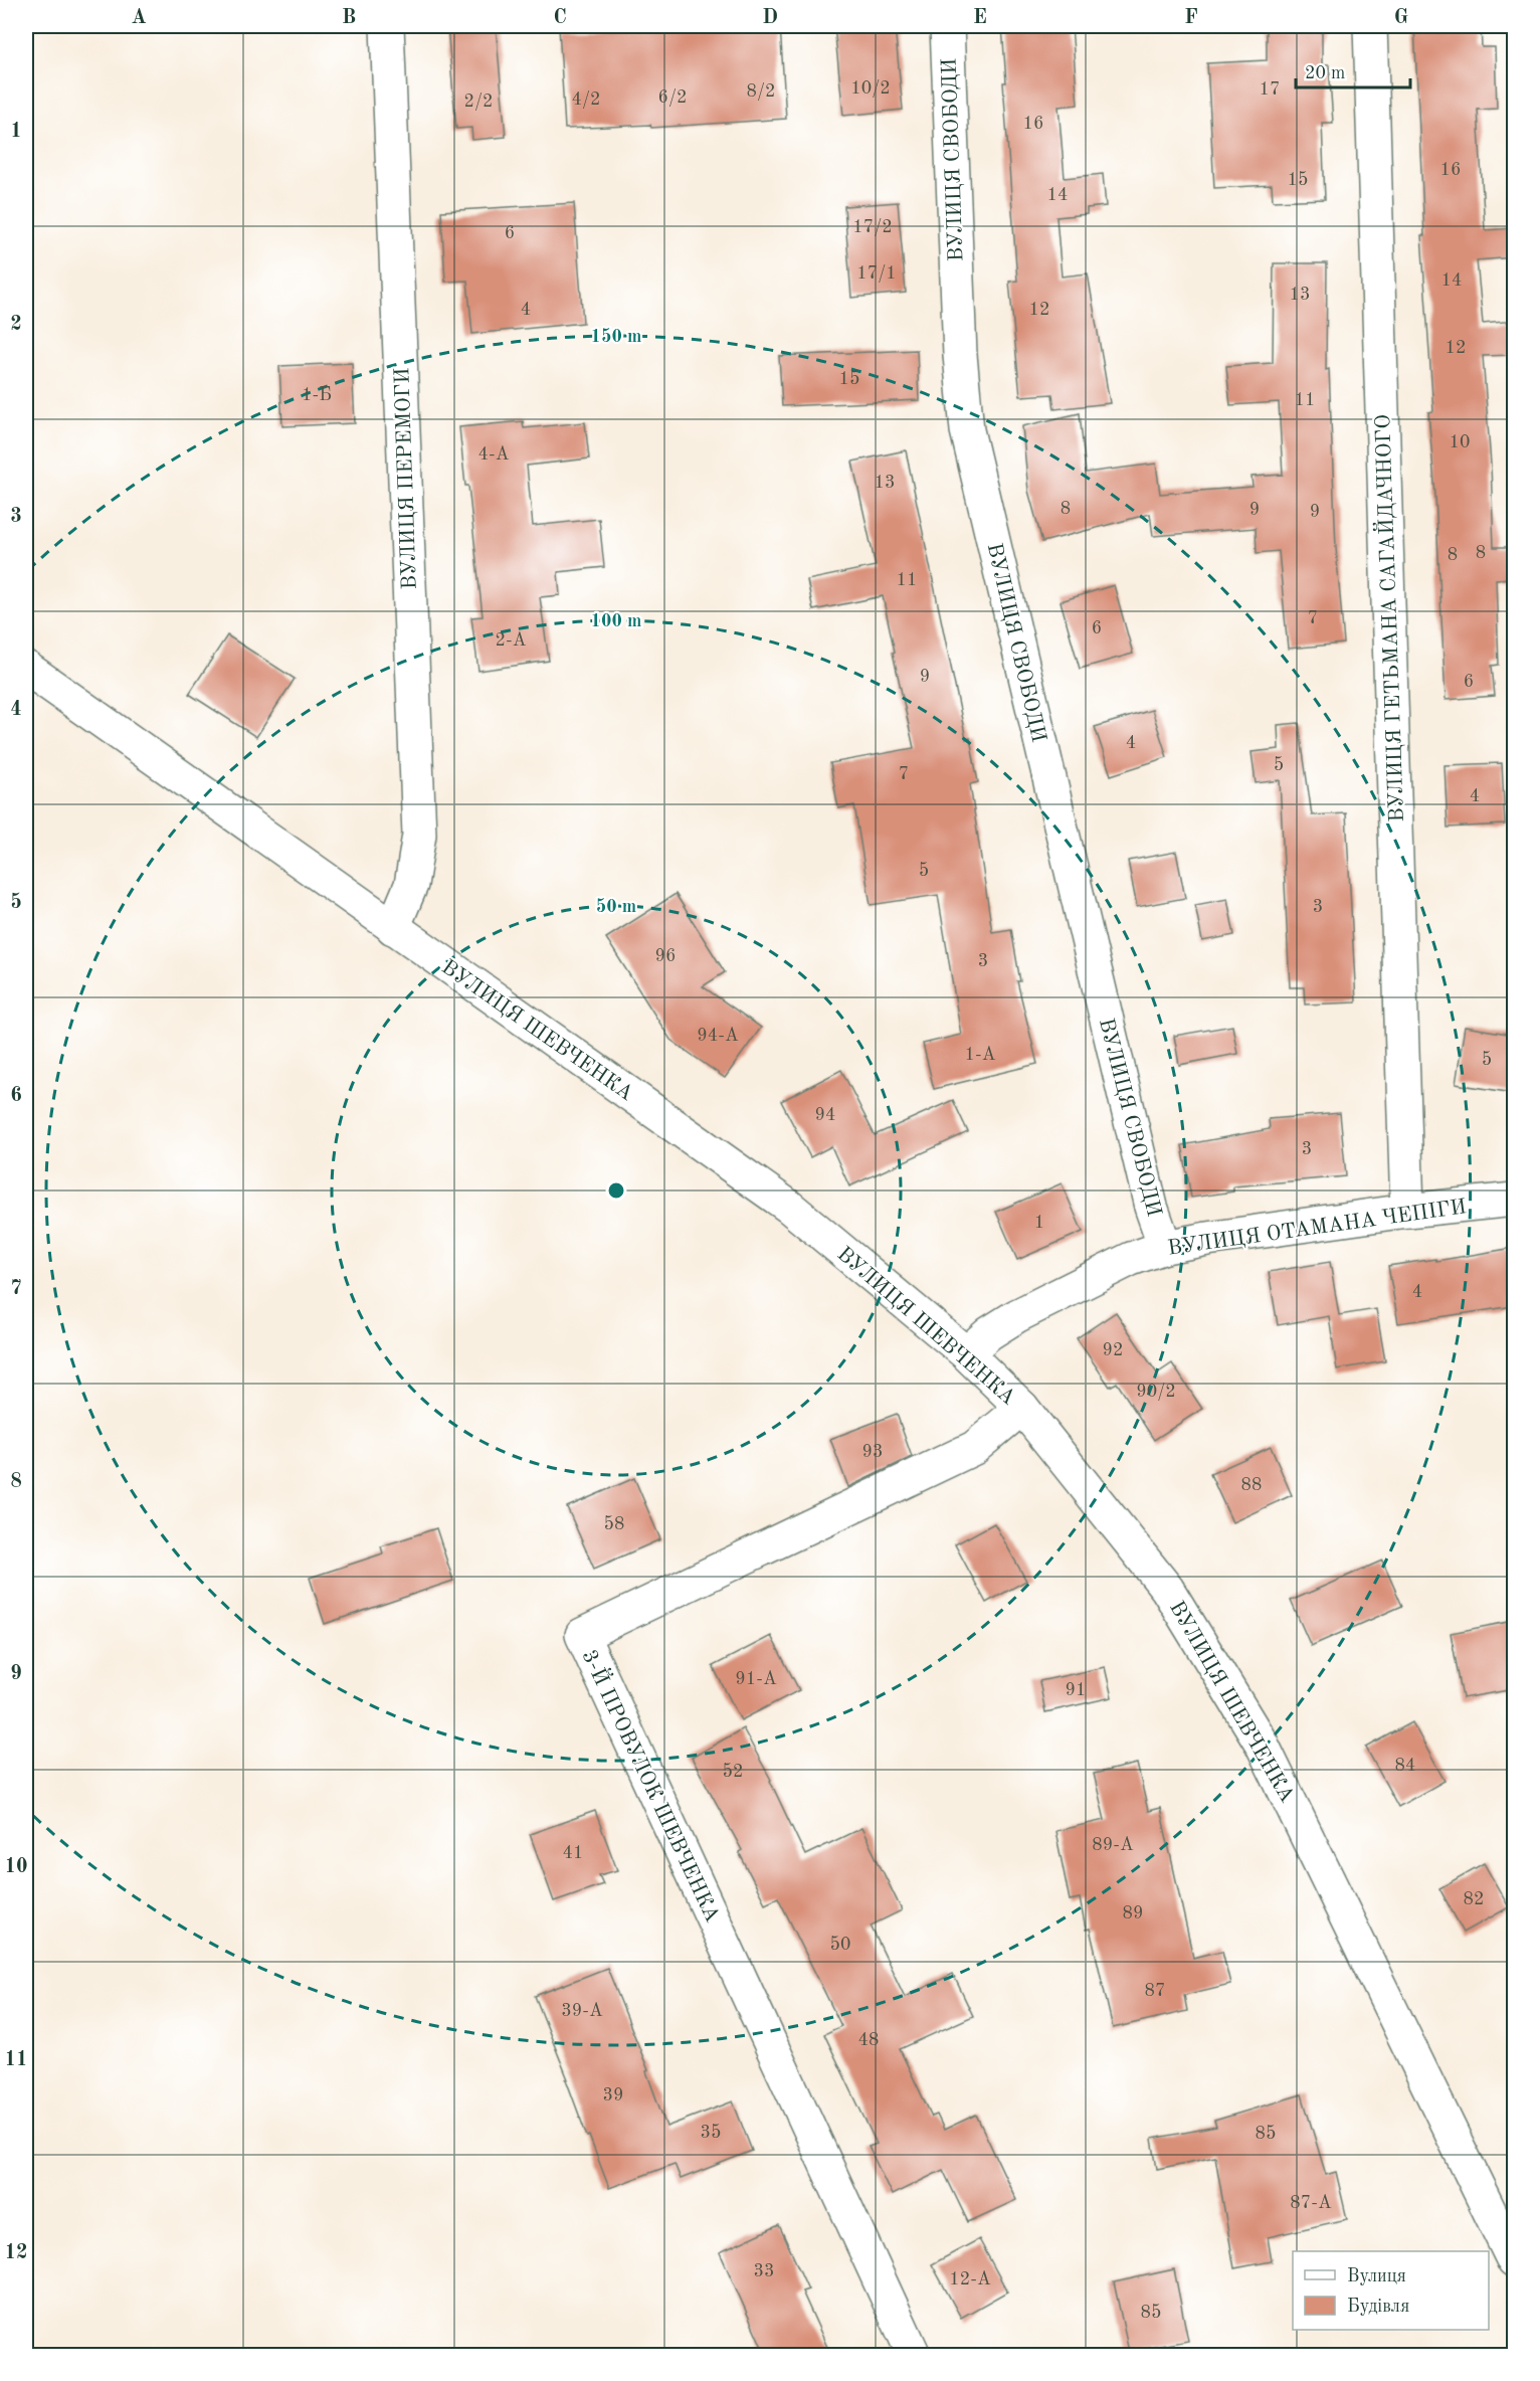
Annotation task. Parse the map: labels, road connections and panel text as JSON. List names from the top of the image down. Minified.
{"streets":{"street":["ВУЛИЦЯ СВОБОДИ","ВУЛИЦЯ ПЕРЕМОГИ","ВУЛИЦЯ ГЕТЬМАНА САГАЙДАЧНОГО","ВУЛИЦЯ ШЕВЧЕНКА","ВУЛИЦЯ ОТАМАНА ЧЕПІГИ","3-Й ПРОВУЛОК ШЕВЧЕНКА"]},"crossings":[["ВУЛИЦЯ СВОБОДИ","ВУЛИЦЯ ОТАМАНА ЧЕПІГИ"],["ВУЛИЦЯ ПЕРЕМОГИ","ВУЛИЦЯ ШЕВЧЕНКА"],["ВУЛИЦЯ ГЕТЬМАНА САГАЙДАЧНОГО","ВУЛИЦЯ ОТАМАНА ЧЕПІГИ"],["ВУЛИЦЯ ШЕВЧЕНКА","ВУЛИЦЯ ОТАМАНА ЧЕПІГИ"],["ВУЛИЦЯ ШЕВЧЕНКА","3-Й ПРОВУЛОК ШЕВЧЕНКА"]],"house_numbers":["10/2","17","8/2","6/2","4/2","2/2","16","16","15","14","17/2","6","17/1","14","13","4","12","12","15","1-Б","11","10","4-А","13","8","9","9","8","8","11","7","6","2-А","9","6","4","5","7","4","5","3","96","3","94-А","1-А","5","94","3","1","4","92","90/2","93","88","58","91-А","91","84","52","89-А","41","82","89","50","87","39-А","48","39","35","85","87-А","33","12-А","85"],"legend":["Вулиця","Будівля"],"scale_bar":"20 m","grid":{"columns":["A","B","C","D","E","F","G"],"rows":["1","2","3","4","5","6","7","8","9","10","11","12"]},"rings":["150 m","100 m","50 m"]}
